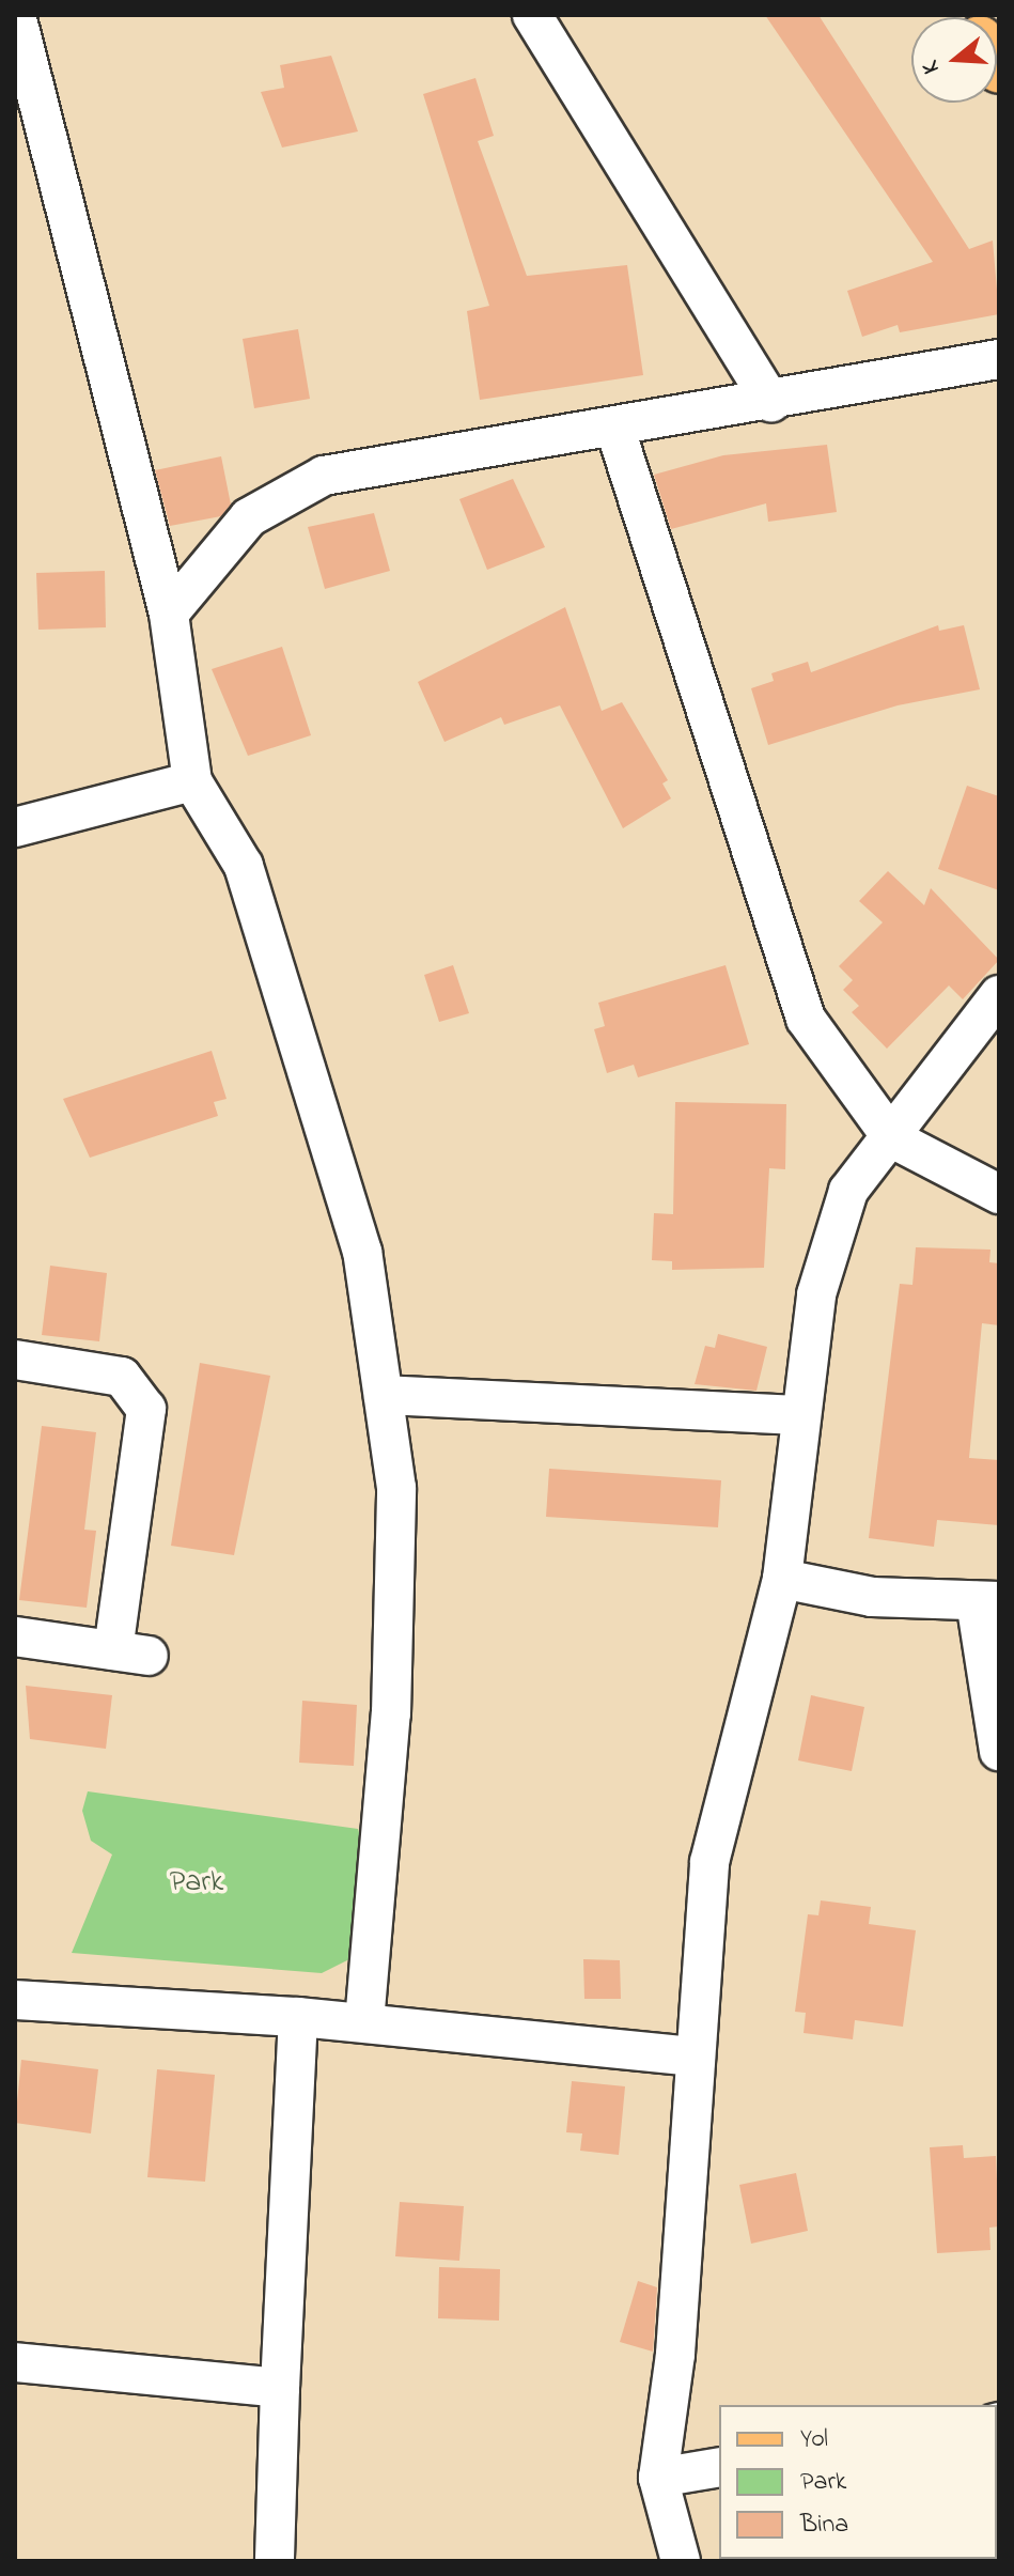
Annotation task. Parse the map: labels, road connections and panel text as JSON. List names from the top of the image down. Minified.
{"parks":["Park"],"legend":["Yol","Park","Bina"],"north":"left"}
